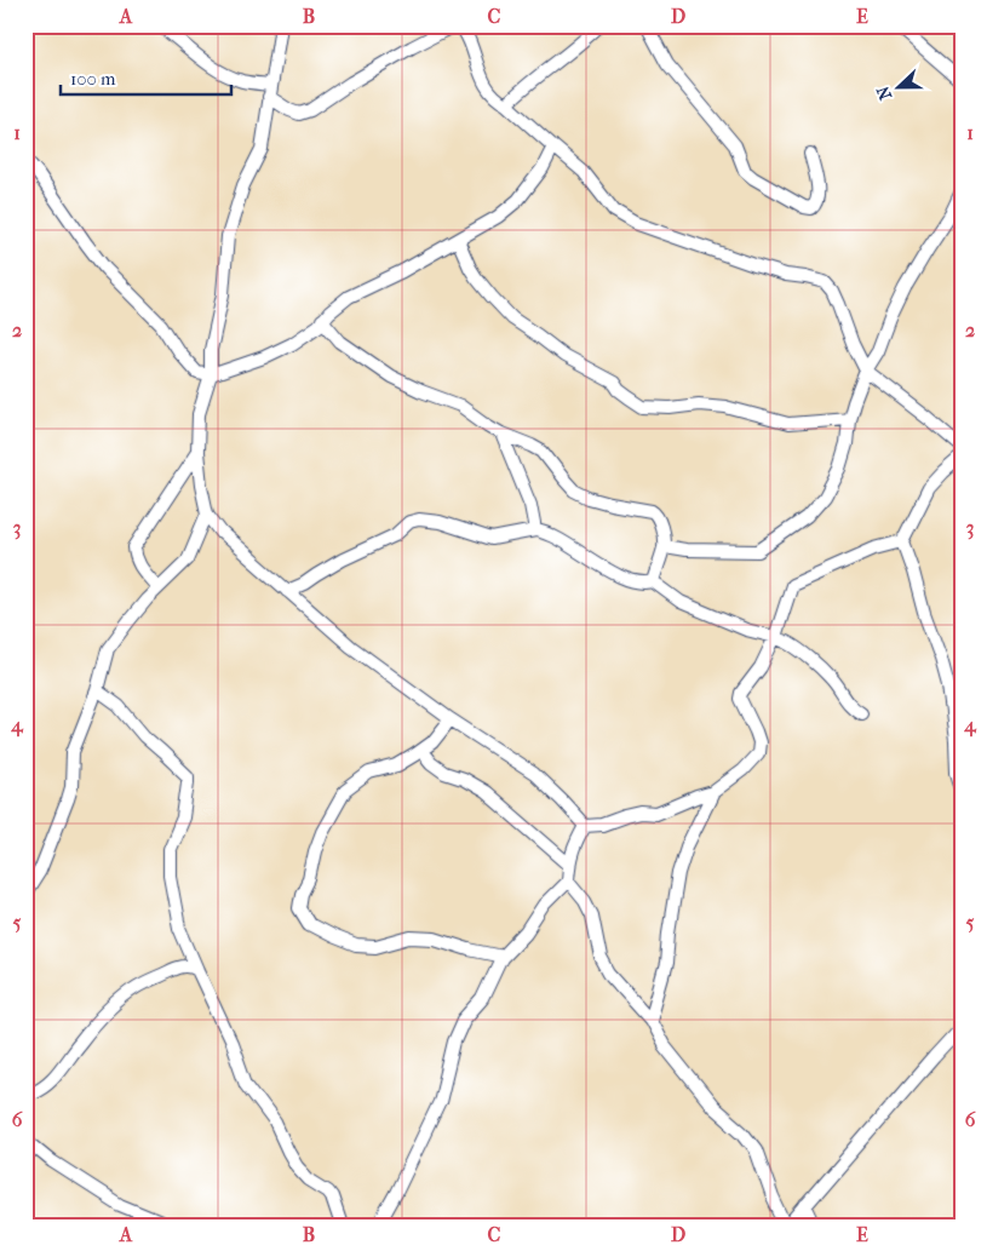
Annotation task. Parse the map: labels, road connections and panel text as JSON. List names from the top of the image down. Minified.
{"scale_bar":"100 m","north":"left","grid":{"columns":["A","B","C","D","E"],"rows":["1","2","3","4","5","6"]}}
